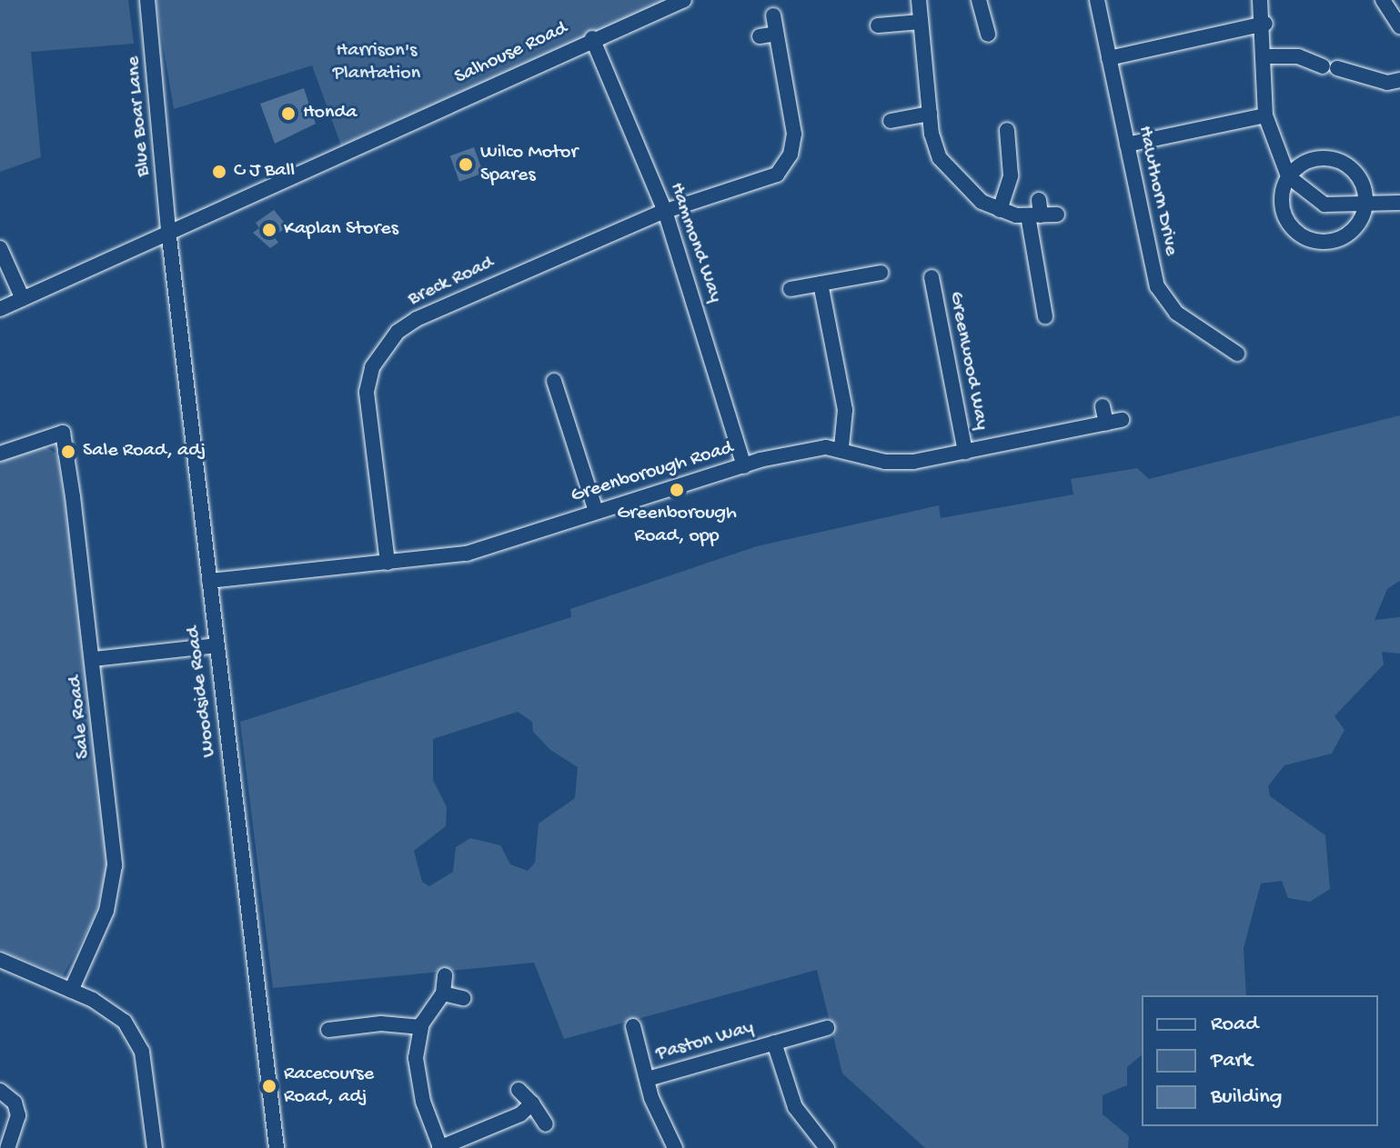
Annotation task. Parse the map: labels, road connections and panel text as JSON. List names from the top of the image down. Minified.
{"streets":{"street":["Salhouse Road","Blue Boar Lane","Hawthorn Drive","Hammond Way","Breck Road","Greenwood Way","Greenborough Road","Woodside Road","Sale Road","Paston Way"]},"crossings":[["Salhouse Road","Blue Boar Lane"],["Salhouse Road","Hammond Way"],["Salhouse Road","Woodside Road"],["Blue Boar Lane","Woodside Road"],["Hammond Way","Breck Road"],["Hammond Way","Greenborough Road"],["Breck Road","Greenborough Road"],["Greenwood Way","Greenborough Road"],["Greenborough Road","Woodside Road"]],"parks":["Harrison's Plantation"],"places":["Honda","Wilco Motor Spares","C J Ball","Kaplan Stores","Sale Road, adj","Greenborough Road, opp","Racecourse Road, adj"],"legend":["Road","Park","Building"]}
